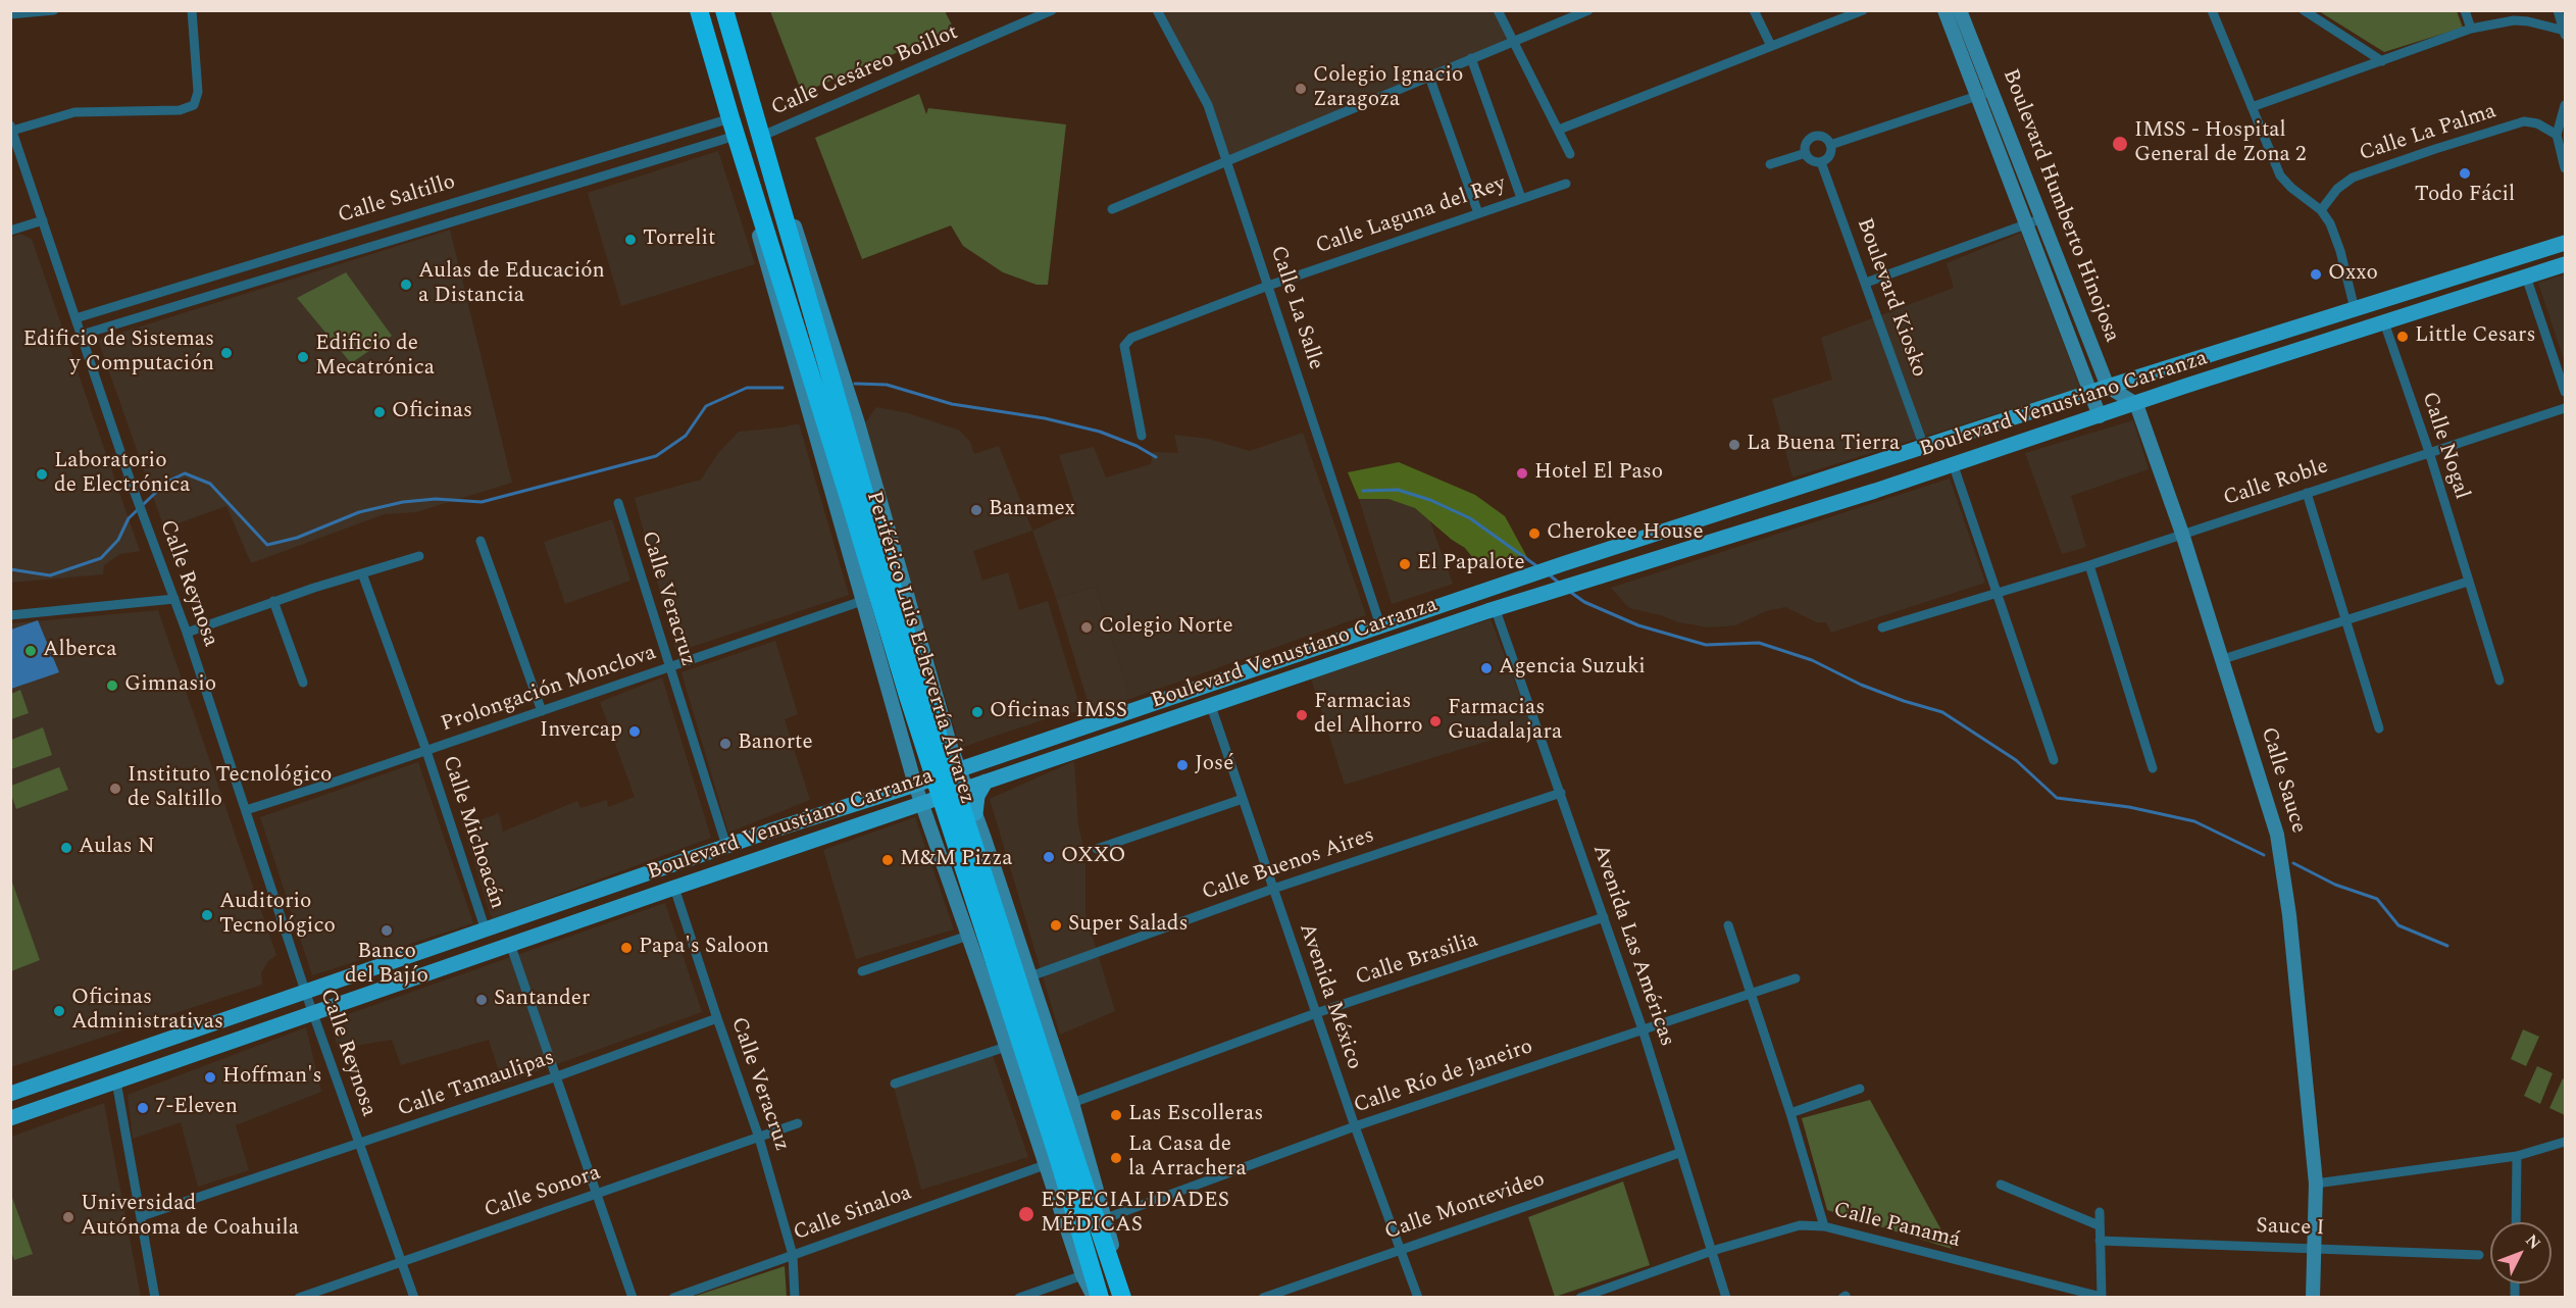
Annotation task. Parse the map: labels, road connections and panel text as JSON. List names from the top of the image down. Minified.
{"streets":{"highway":["Periférico Luis Echeverría Álvarez"],"main road":["Boulevard Venustiano Carranza"],"street":["Calle Cesáreo Boillot","Calle La Palma","Calle Saltillo","Boulevard Humberto Hinojosa","Calle Laguna del Rey","Boulevard Kiosko","Calle La Salle","Calle Nogal","Calle Roble","Calle Reynosa","Calle Veracruz","Prolongación Monclova","Calle Sauce","Calle Michoacán","Calle Buenos Aires","Avenida Las Américas","Calle Brasilia","Avenida México","Calle Río de Janeiro","Calle Tamaulipas","Calle Sonora","Calle Montevideo","Calle Sinaloa","Calle Panamá","Sauce I"]},"crossings":[["Calle Cesáreo Boillot","Periférico Luis Echeverría Álvarez"],["Calle Saltillo","Calle Reynosa"],["Calle Saltillo","Periférico Luis Echeverría Álvarez"],["Boulevard Humberto Hinojosa","Boulevard Venustiano Carranza"],["Calle Laguna del Rey","Calle La Salle"],["Boulevard Kiosko","Boulevard Venustiano Carranza"],["Calle La Salle","Boulevard Venustiano Carranza"],["Boulevard Venustiano Carranza","Calle Nogal"],["Boulevard Venustiano Carranza","Calle Reynosa"],["Boulevard Venustiano Carranza","Calle Veracruz"],["Boulevard Venustiano Carranza","Periférico Luis Echeverría Álvarez"],["Boulevard Venustiano Carranza","Calle Sauce"],["Boulevard Venustiano Carranza","Calle Michoacán"],["Boulevard Venustiano Carranza","Avenida Las Américas"],["Boulevard Venustiano Carranza","Avenida México"],["Calle Nogal","Calle Roble"],["Calle Roble","Calle Sauce"],["Calle Reynosa","Prolongación Monclova"],["Calle Reynosa","Calle Tamaulipas"],["Calle Reynosa","Calle Sonora"],["Calle Veracruz","Prolongación Monclova"],["Calle Veracruz","Calle Tamaulipas"],["Calle Veracruz","Calle Sonora"],["Calle Veracruz","Calle Sinaloa"],["Periférico Luis Echeverría Álvarez","Calle Buenos Aires"],["Periférico Luis Echeverría Álvarez","Calle Brasilia"],["Periférico Luis Echeverría Álvarez","Calle Río de Janeiro"],["Periférico Luis Echeverría Álvarez","Calle Sinaloa"],["Prolongación Monclova","Calle Michoacán"],["Calle Sauce","Sauce I"],["Calle Buenos Aires","Avenida Las Américas"],["Calle Buenos Aires","Avenida México"],["Avenida Las Américas","Calle Brasilia"],["Avenida Las Américas","Calle Río de Janeiro"],["Avenida Las Américas","Calle Montevideo"],["Avenida Las Américas","Calle Panamá"],["Calle Brasilia","Avenida México"],["Avenida México","Calle Río de Janeiro"],["Avenida México","Calle Montevideo"]],"places":["Colegio Ignacio Zaragoza","IMSS - Hospital General de Zona 2","Todo Fácil","Torrelit","Oxxo","Aulas de Educación a Distancia","Little Cesars","Edificio de Sistemas y Computación","Edificio de Mecatrónica","Oficinas","La Buena Tierra","Hotel El Paso","Laboratorio de Electrónica","Banamex","Cherokee House","El Papalote","Colegio Norte","Alberca","Agencia Suzuki","Gimnasio","Oficinas IMSS","Farmacias del Alhorro","Farmacias Guadalajara","Invercap","Banorte","José","Instituto Tecnológico de Saltillo","Aulas N","OXXO","M&M Pizza","Auditorio Tecnológico","Super Salads","Banco del Bajío","Papa's Saloon","Santander","Oficinas Administrativas","Hoffman's","7-Eleven","Las Escolleras","La Casa de la Arrachera","ESPECIALIDADES MÉDICAS","Universidad Autónoma de Coahuila"],"north":"top right"}
